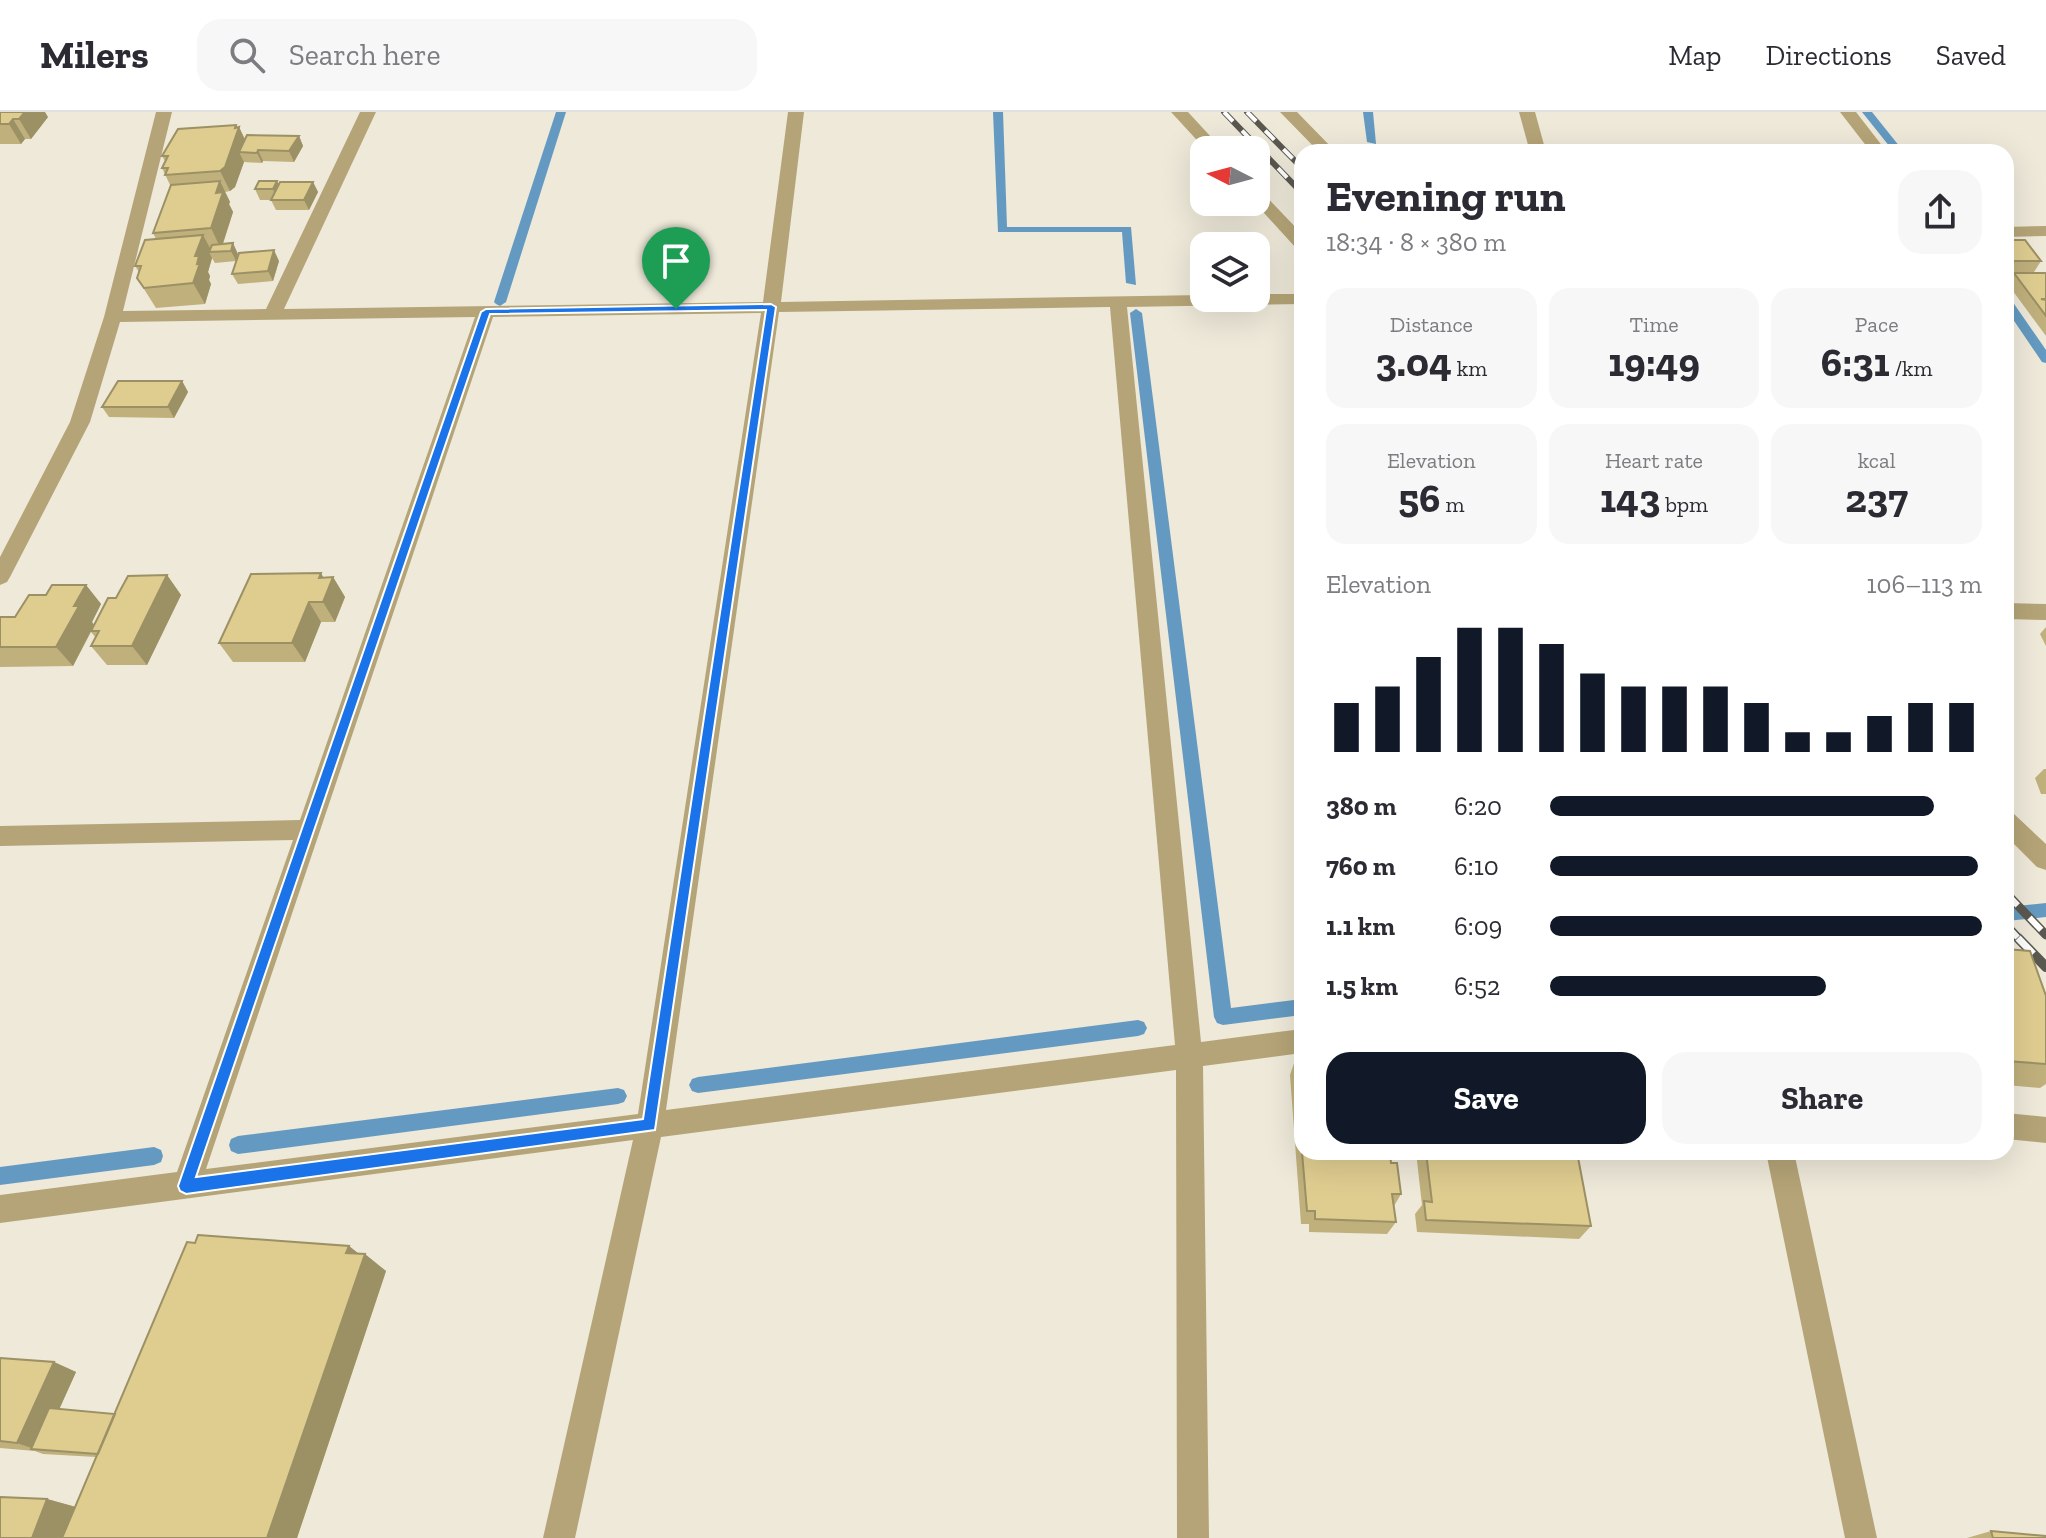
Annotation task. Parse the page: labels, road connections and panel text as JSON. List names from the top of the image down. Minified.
{"north":"left","page":{"header":"Milers","search":"Search here","nav":["Map","Directions","Saved"],"heading":["Evening run","18:34 · 8 × 380 m"],"stats":[["Distance","3.04 km"],["Time","19:49"],["Pace","6:31 /km"],["Elevation","56 m"],["Heart rate","143 bpm"],["kcal","237"]],"chart":["Elevation","106–113 m"],"list":[{"name":"380 m","note":"6:20"},{"name":"760 m","note":"6:10"},{"name":"1.1 km","note":"6:09"},{"name":"1.5 km","note":"6:52"}],"buttons":["Save","Share"]}}
